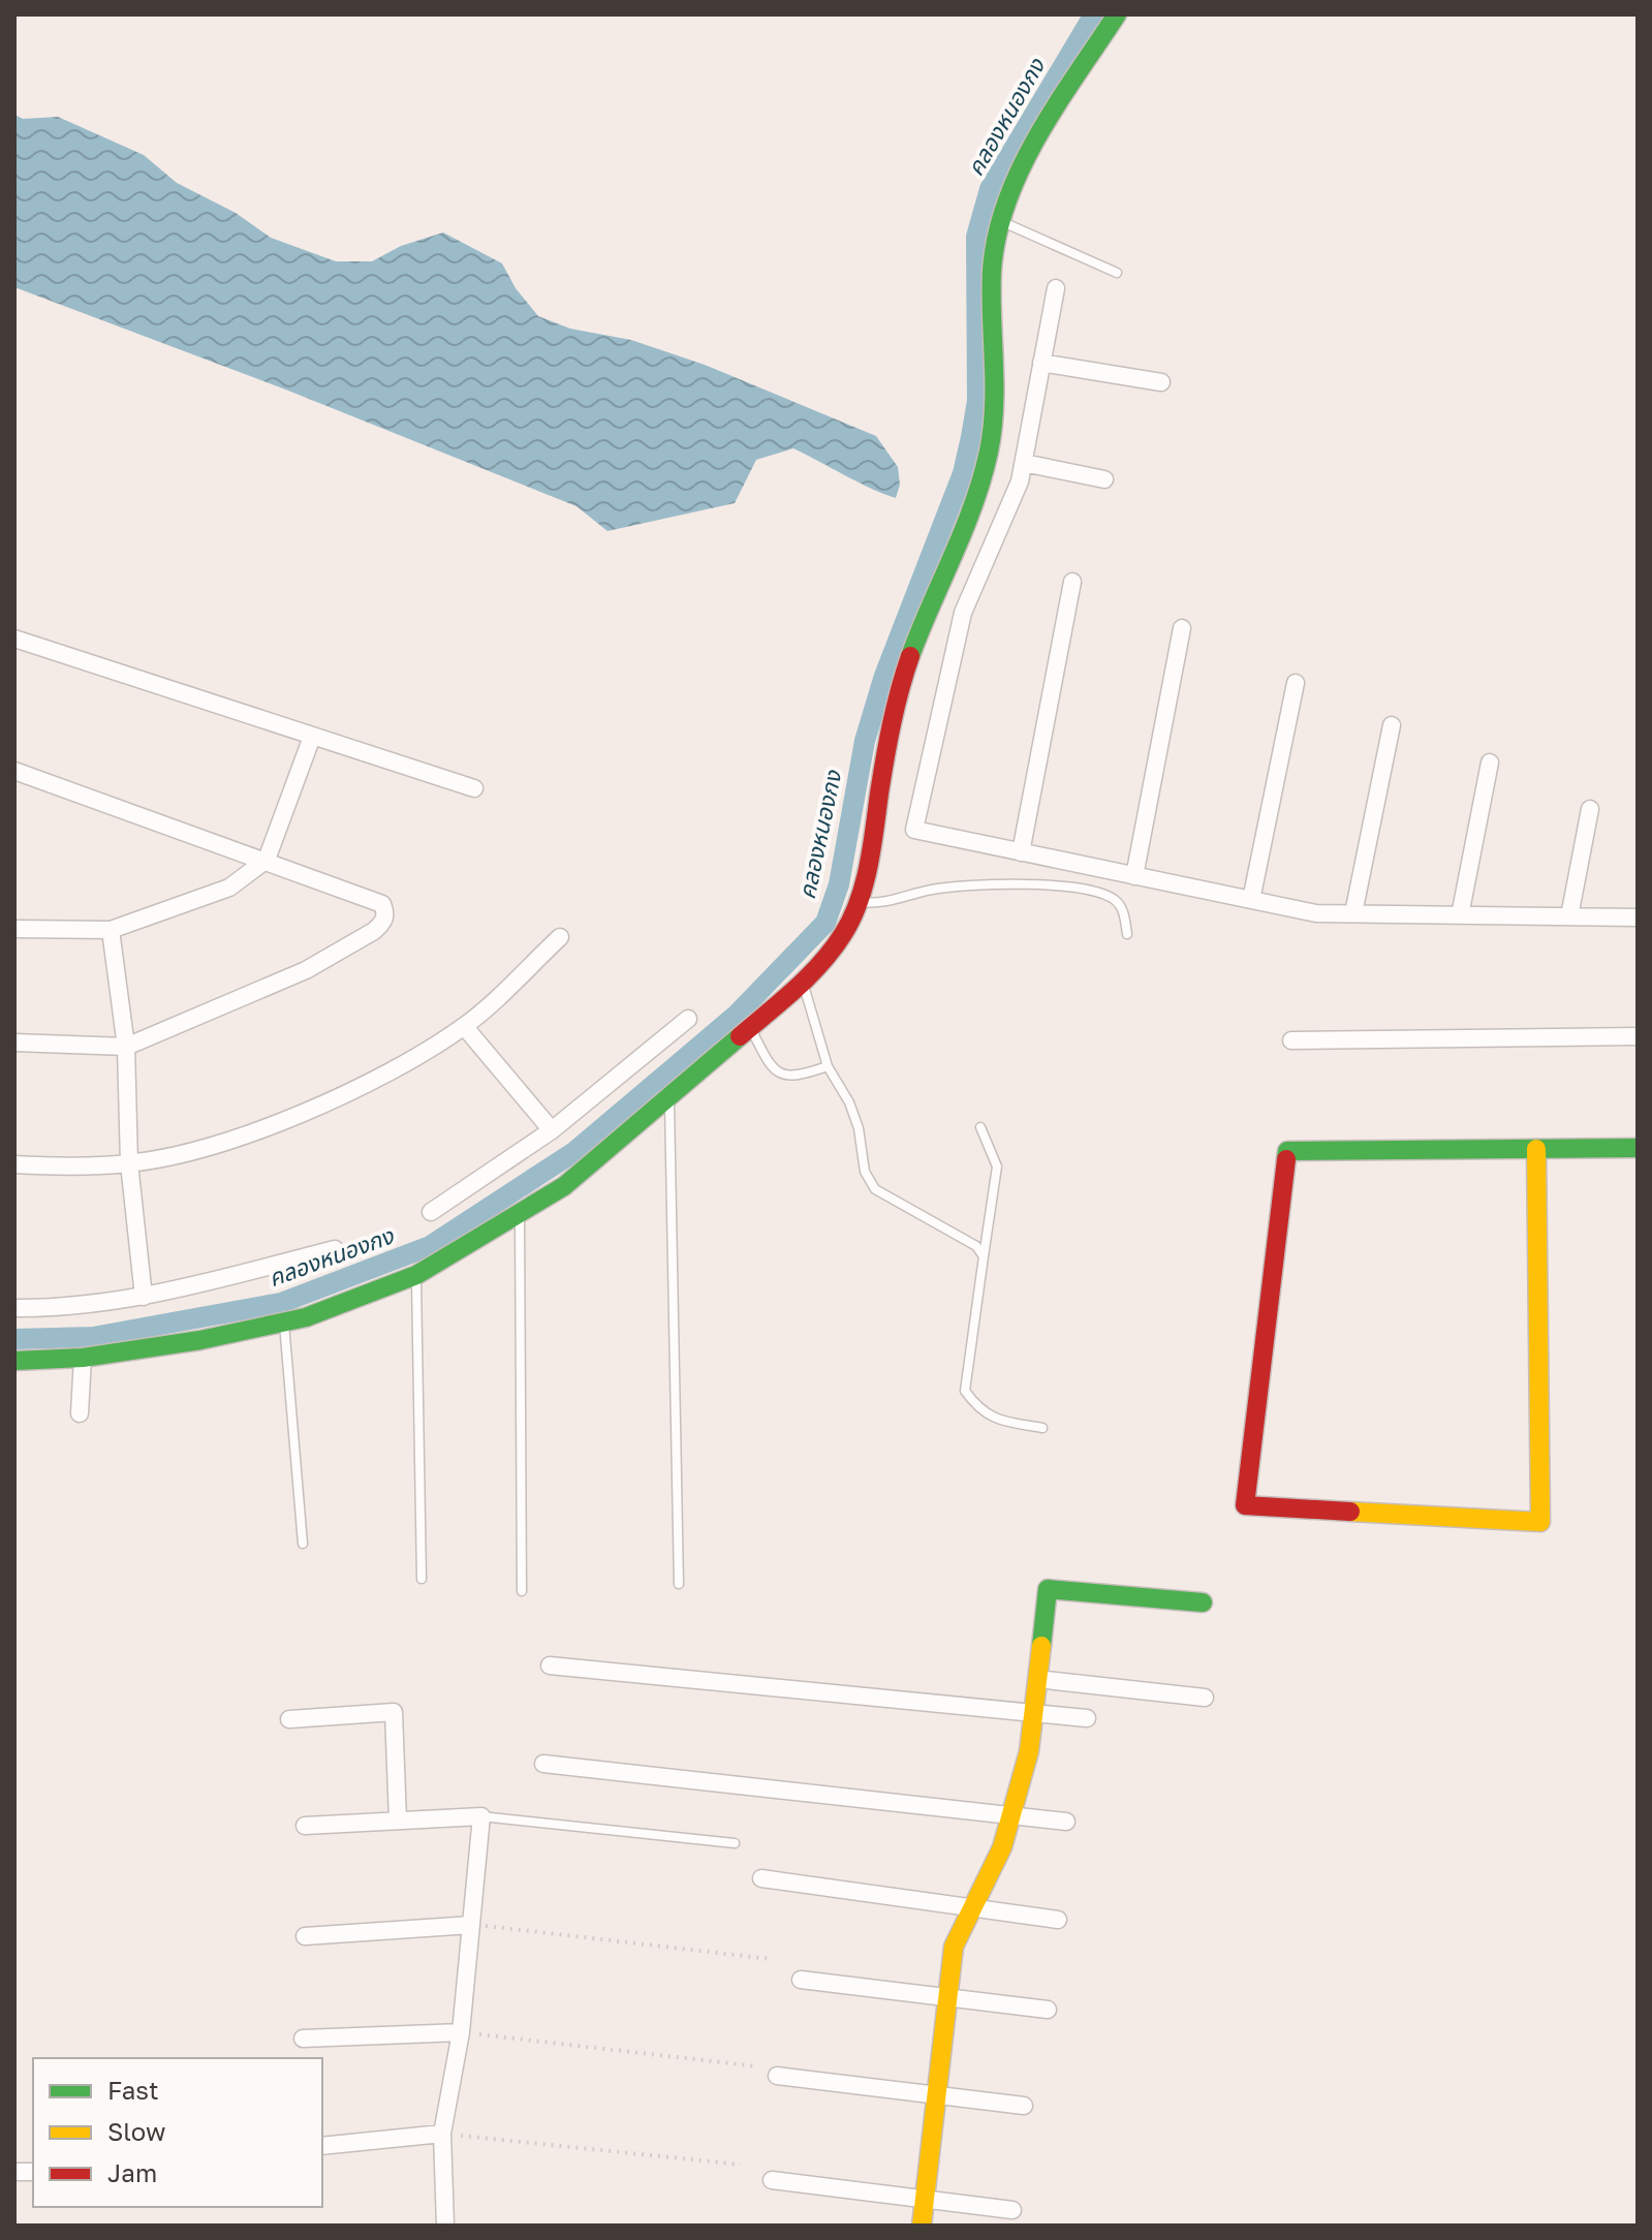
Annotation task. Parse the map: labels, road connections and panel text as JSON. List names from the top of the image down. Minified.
{"water":["คลองหนองกง"],"legend":["Fast","Slow","Jam"]}
